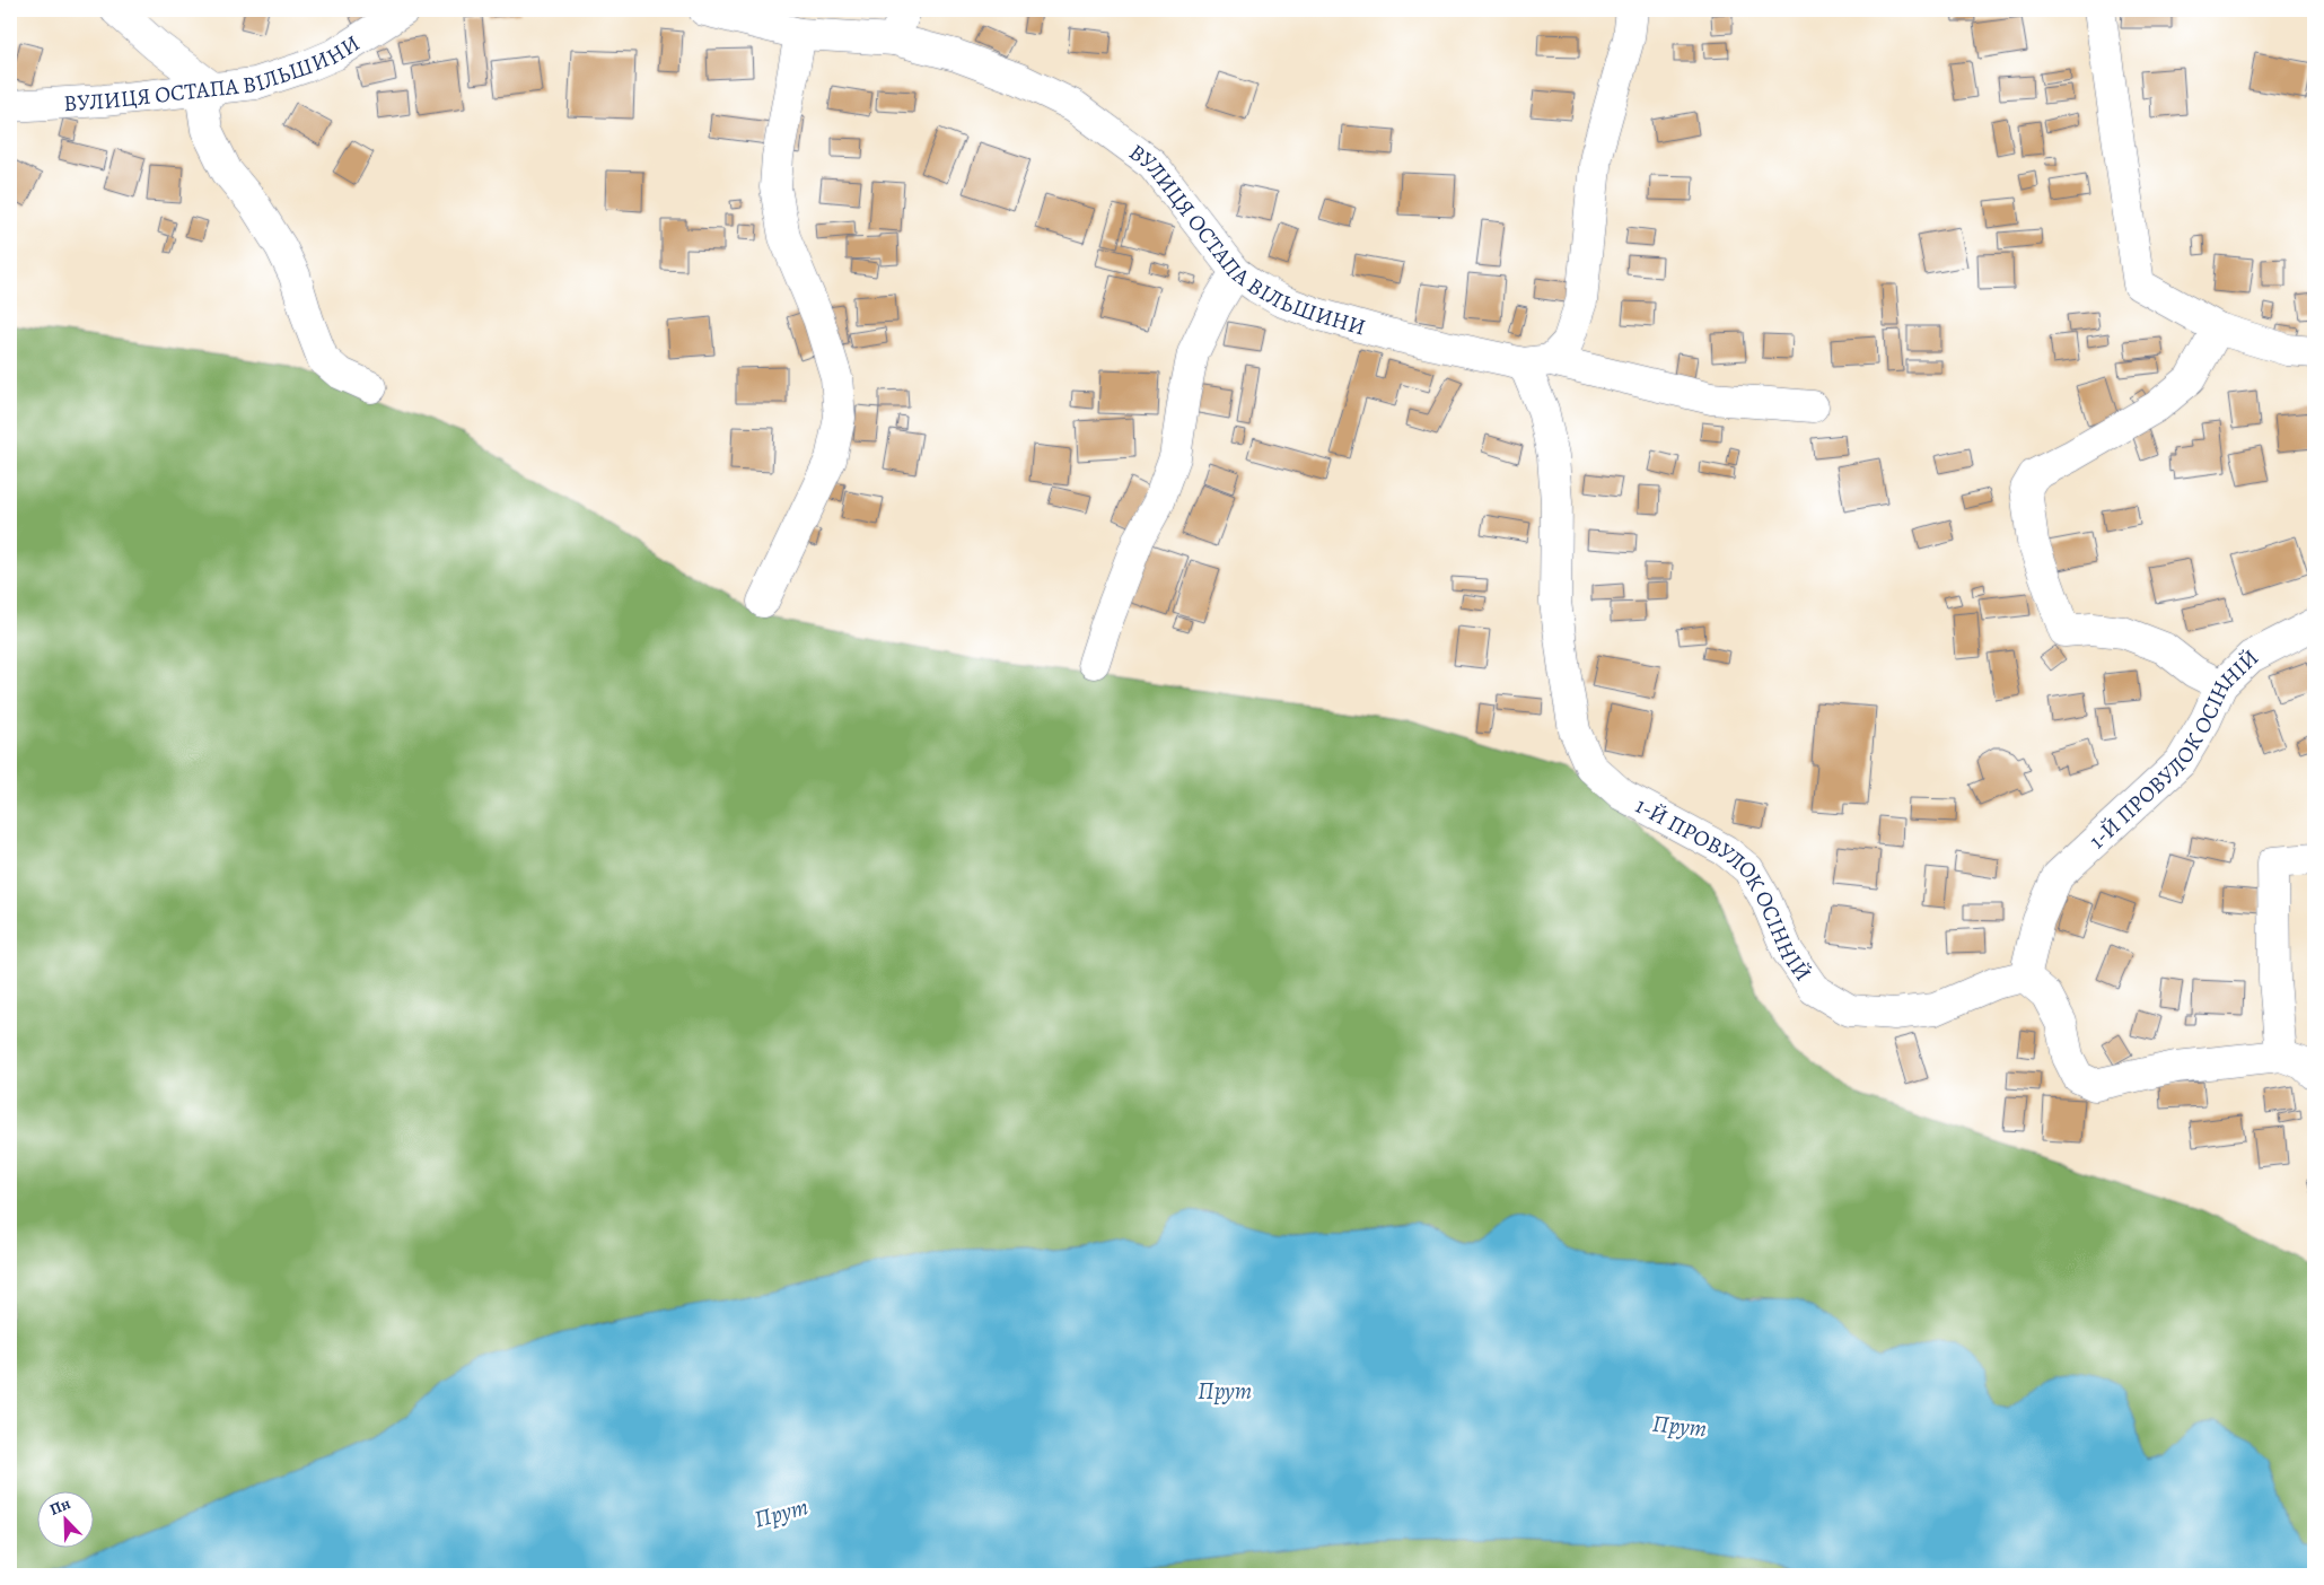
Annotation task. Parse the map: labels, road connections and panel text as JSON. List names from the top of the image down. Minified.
{"streets":{"street":["ВУЛИЦЯ ОСТАПА ВІЛЬШИНИ","1-Й ПРОВУЛОК ОСІННІЙ"]},"crossings":[["ВУЛИЦЯ ОСТАПА ВІЛЬШИНИ","1-Й ПРОВУЛОК ОСІННІЙ"]],"water":["Прут"],"north":"top left"}
